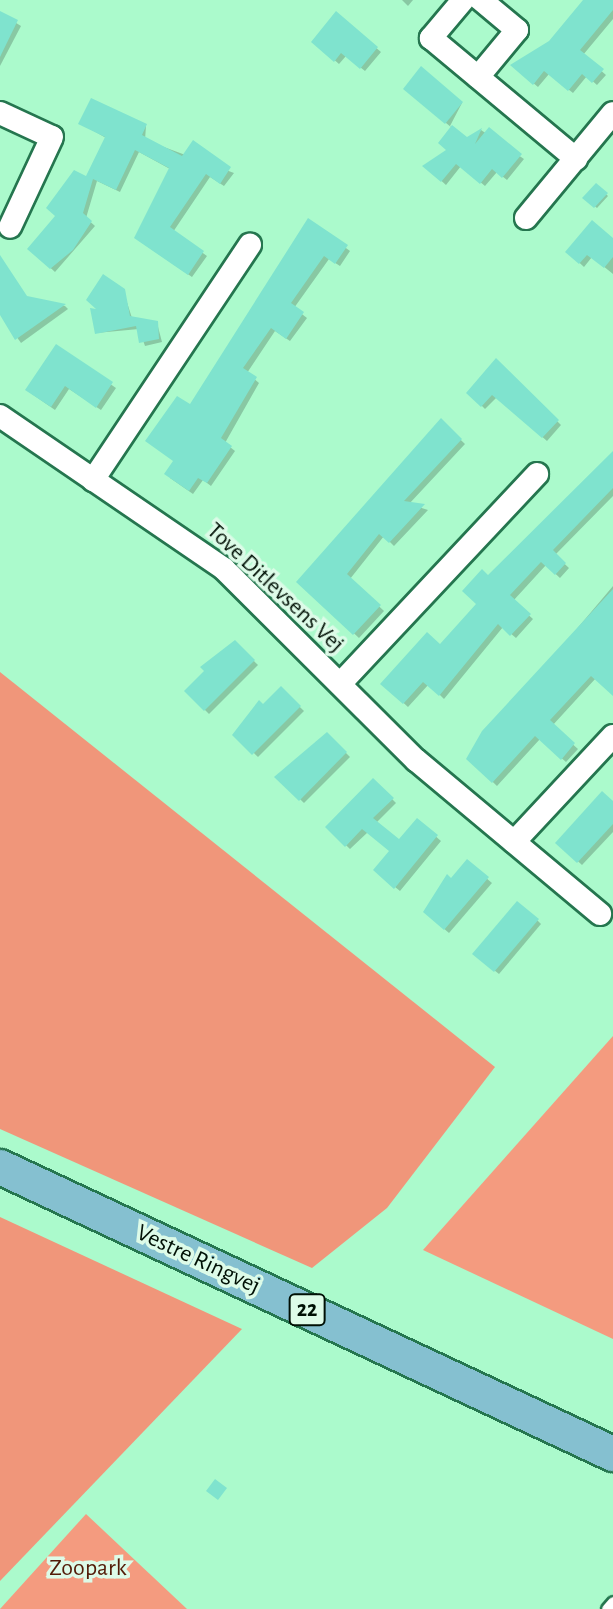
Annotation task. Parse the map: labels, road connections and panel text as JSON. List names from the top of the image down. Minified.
{"streets":{"main road":["Vestre Ringvej","22"],"street":["Tove Ditlevsens Vej"]},"parks":["Zoopark"]}
